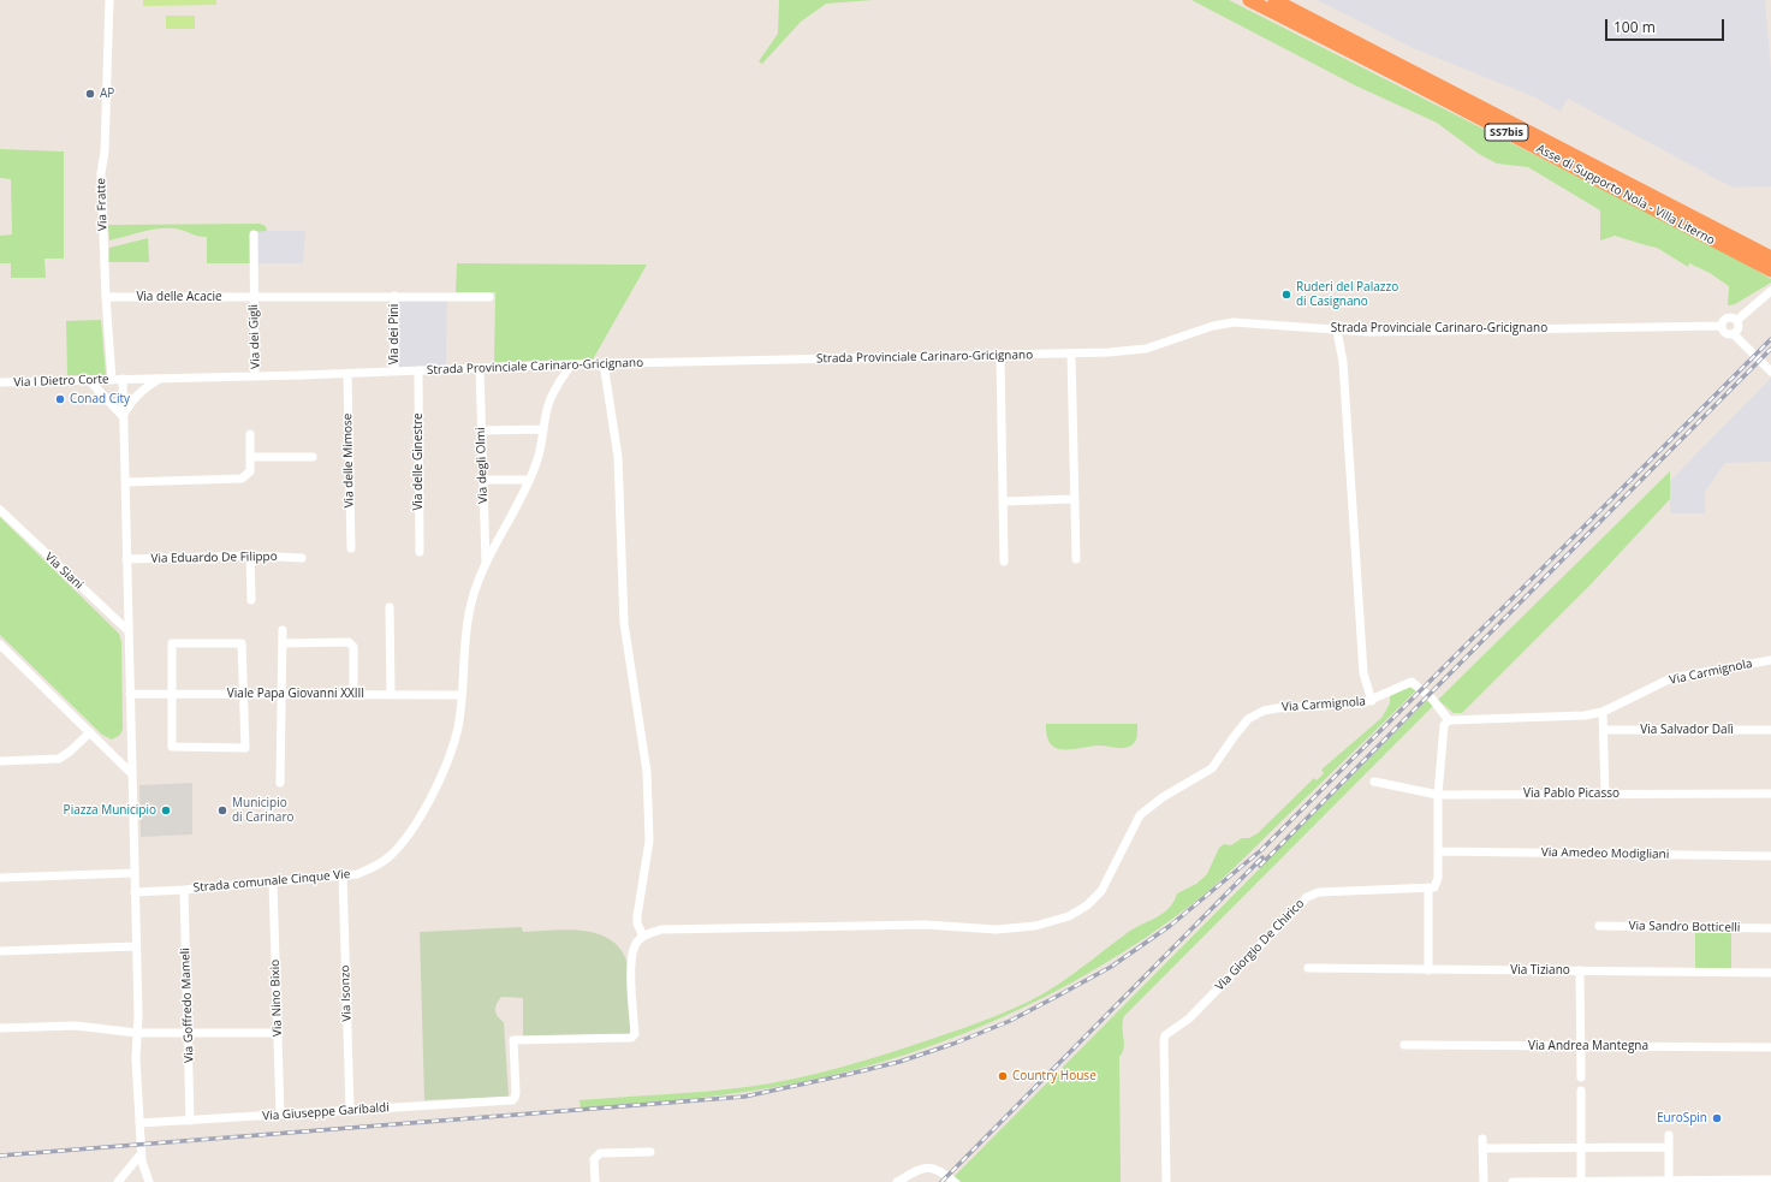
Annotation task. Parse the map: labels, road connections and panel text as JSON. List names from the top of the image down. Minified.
{"streets":{"highway":["SS7bis","Asse di Supporto Nola - Villa Literno"],"street":["Via Fratte","Via delle Acacie","Strada Provinciale Carinaro-Gricignano","Via dei Pini","Via dei Gigli","Via I Dietro Corte","Via delle Mimose","Via delle Ginestre","Via degli Olmi","Via Eduardo De Filippo","Via Siani","Via Carmignola","Viale Papa Giovanni XXIII","Via Salvador Dalì","Via Pablo Picasso","Via Amedeo Modigliani","Strada comunale Cinque Vie","Via Sandro Botticelli","Via Giorgio De Chirico","Via Tiziano","Via Isonzo","Via Nino Bixio","Via Goffredo Mameli","Via Andrea Mantegna","Via Giuseppe Garibaldi"]},"crossings":[["Via Fratte","Via delle Acacie"],["Via Fratte","Via I Dietro Corte"],["Via delle Acacie","Via dei Pini"],["Via delle Acacie","Via dei Gigli"],["Strada Provinciale Carinaro-Gricignano","Via dei Pini"],["Strada Provinciale Carinaro-Gricignano","Via dei Gigli"],["Strada Provinciale Carinaro-Gricignano","Via I Dietro Corte"],["Strada Provinciale Carinaro-Gricignano","Via delle Mimose"],["Strada Provinciale Carinaro-Gricignano","Via delle Ginestre"],["Strada Provinciale Carinaro-Gricignano","Via degli Olmi"],["Strada Provinciale Carinaro-Gricignano","Strada comunale Cinque Vie"],["Via degli Olmi","Strada comunale Cinque Vie"],["Via Carmignola","Via Giuseppe Garibaldi"],["Viale Papa Giovanni XXIII","Strada comunale Cinque Vie"],["Strada comunale Cinque Vie","Via Isonzo"],["Strada comunale Cinque Vie","Via Nino Bixio"],["Strada comunale Cinque Vie","Via Goffredo Mameli"],["Via Isonzo","Via Giuseppe Garibaldi"],["Via Nino Bixio","Via Giuseppe Garibaldi"],["Via Goffredo Mameli","Via Giuseppe Garibaldi"]],"places":["AP","Ruderi del Palazzo di Casignano","Conad City","Piazza Municipio","Municipio di Carinaro","Country House","EuroSpin"],"scale_bar":"100 m"}
